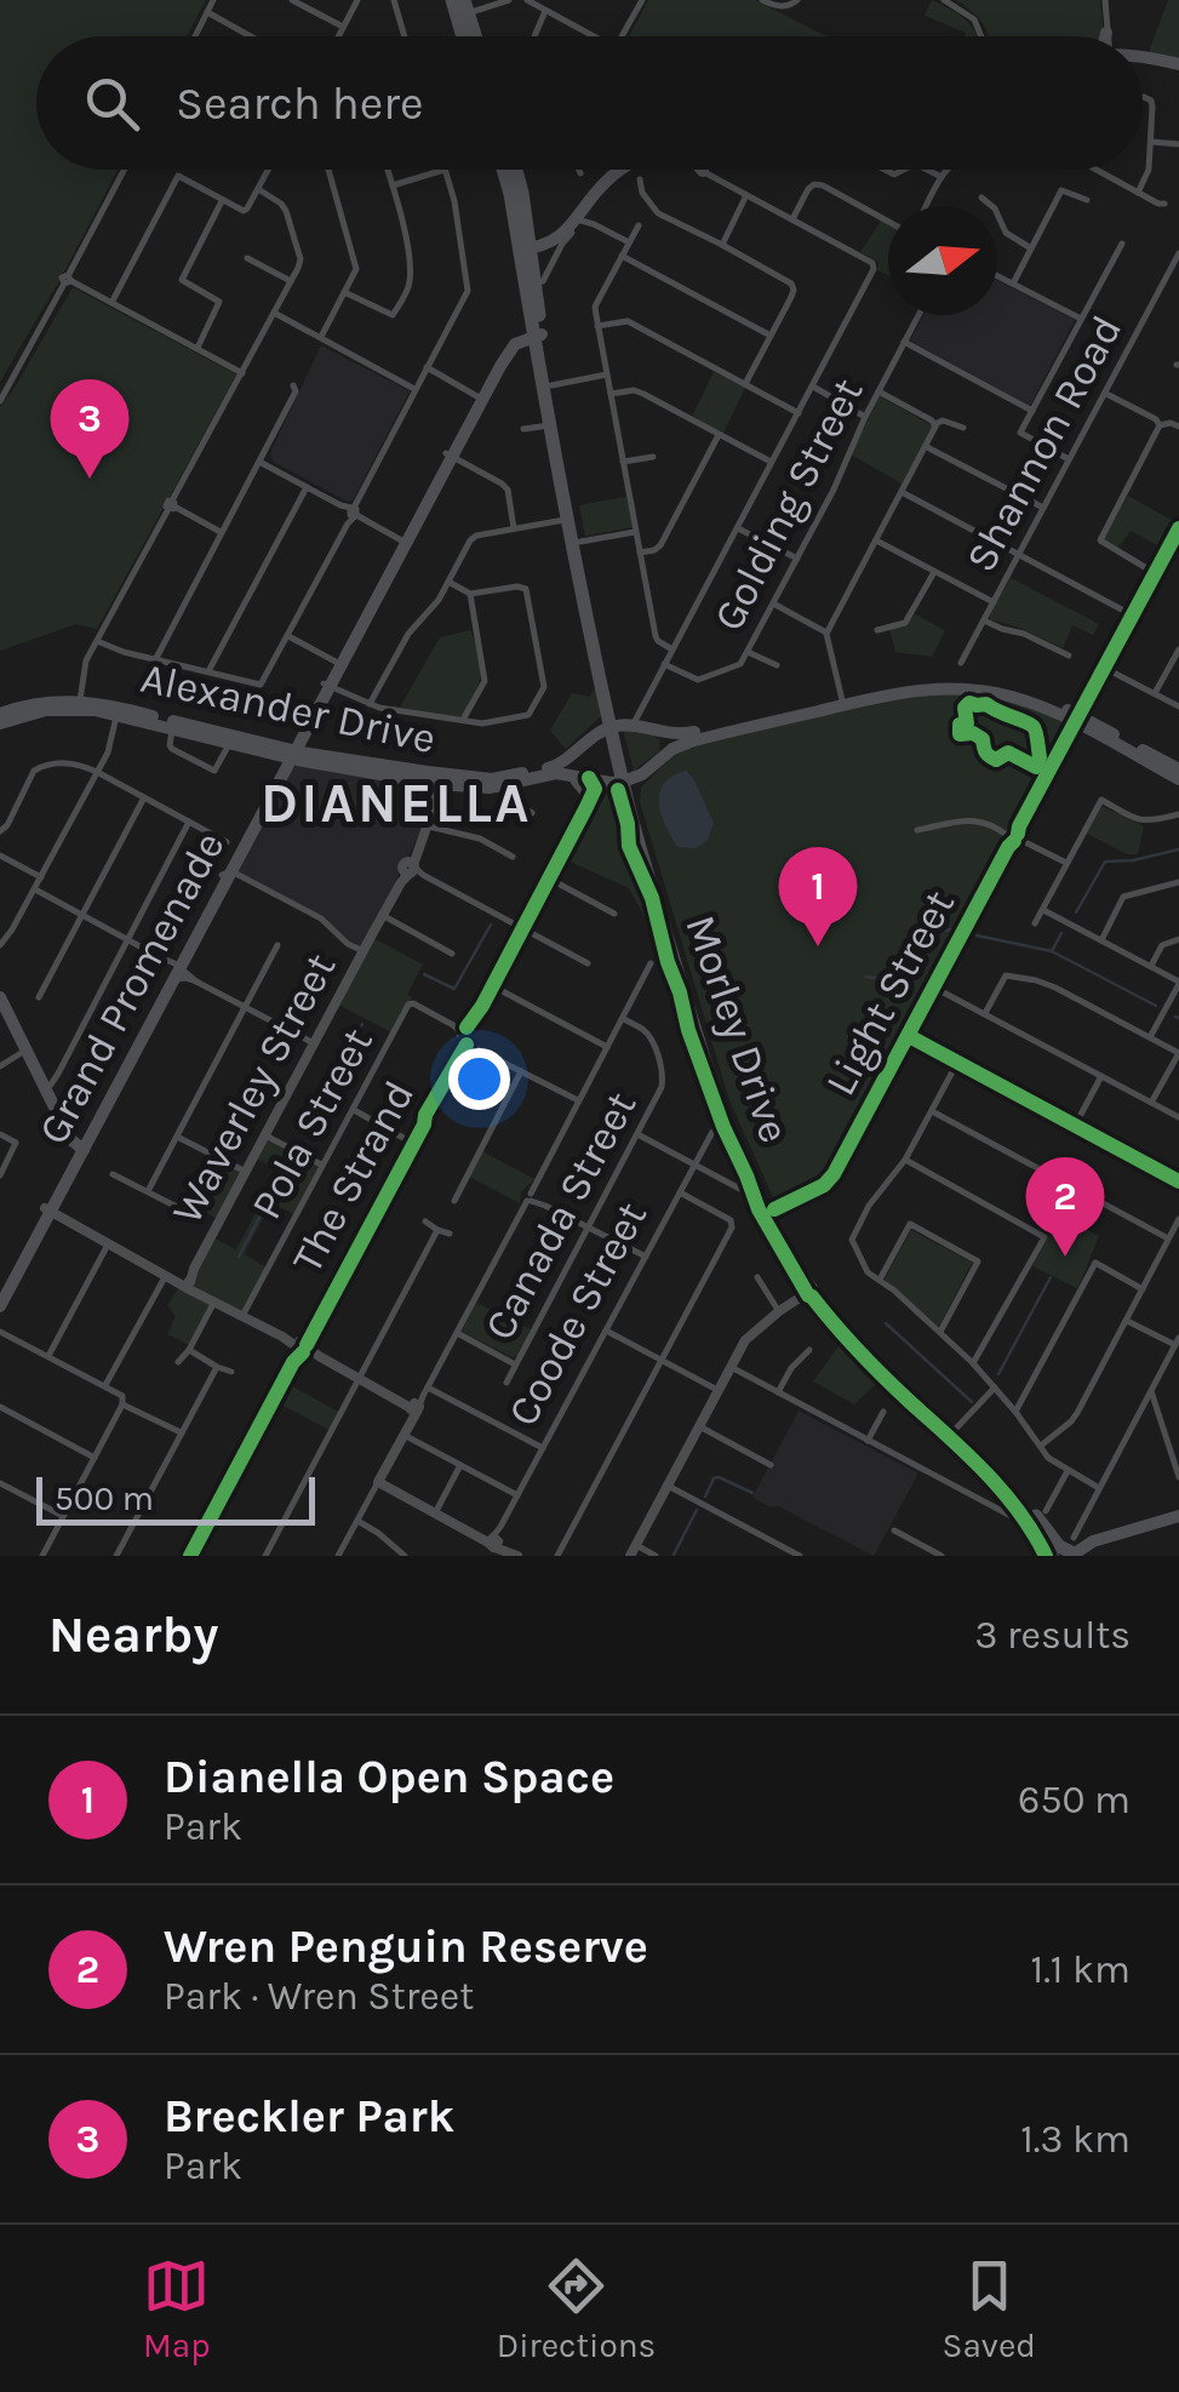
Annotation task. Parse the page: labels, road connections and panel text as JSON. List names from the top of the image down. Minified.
{"streets":{"highway":["Morley Drive"],"main road":["Alexander Drive","Grand Promenade"],"street":["Shannon Road","Golding Street","Light Street","Waverley Street","Pola Street","The Strand","Canada Street","Coode Street"]},"crossings":[["Alexander Drive","Grand Promenade"],["Alexander Drive","Morley Drive"],["Alexander Drive","Waverley Street"],["Alexander Drive","The Strand"],["Grand Promenade","Morley Drive"],["Light Street","Morley Drive"],["Morley Drive","The Strand"],["Pola Street","The Strand"]],"districts":["DIANELLA"],"scale_bar":"500 m","north":"right","page":{"search":"Search here","pins":["3","1","2"],"scale":"500 m","heading":["Nearby","3 results"],"list":[{"mark":"1","name":"Dianella Open Space","note":"Park","value":"650 m"},{"mark":"2","name":"Wren Penguin Reserve","note":"Park · Wren Street","value":"1.1 km"},{"mark":"3","name":"Breckler Park","note":"Park","value":"1.3 km"}],"nav":["Map","Directions","Saved"]}}
